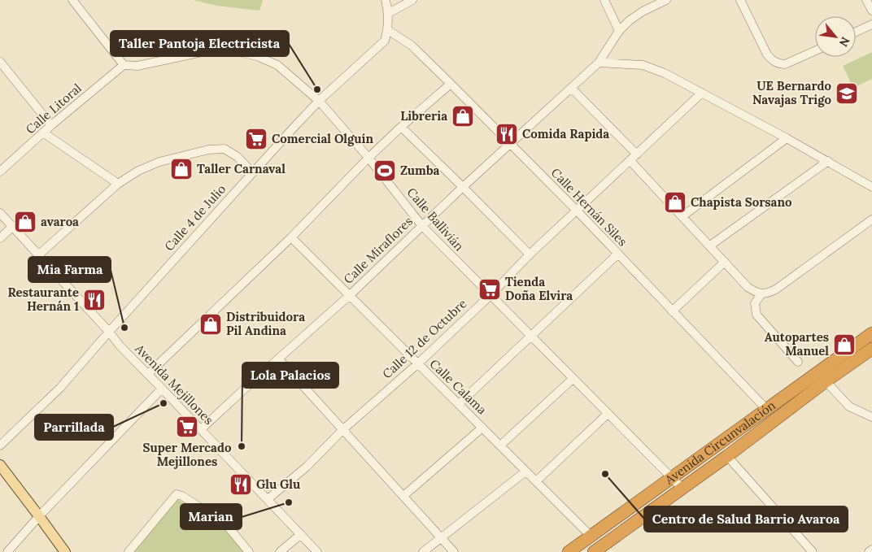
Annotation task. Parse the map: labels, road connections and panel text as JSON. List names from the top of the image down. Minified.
{"streets":{"highway":["Avenida Circunvalación"],"street":["Calle Litoral","Calle Hernán Siles","Calle 4 de Julio","Calle Ballivián","Calle Miraflores","Calle 12 de Octubre","Avenida Mejillones","Calle Calama"]},"crossings":[["Calle Litoral","Calle Ballivián"],["Calle Hernán Siles","Calle 4 de Julio"],["Calle Hernán Siles","Calle Miraflores"],["Calle Hernán Siles","Calle 12 de Octubre"],["Calle Hernán Siles","Avenida Circunvalación"],["Calle 4 de Julio","Calle Ballivián"],["Calle 4 de Julio","Avenida Mejillones"],["Calle Ballivián","Calle Miraflores"],["Calle Ballivián","Calle 12 de Octubre"],["Calle Ballivián","Avenida Circunvalación"],["Calle Miraflores","Avenida Mejillones"],["Calle Miraflores","Calle Calama"],["Calle 12 de Octubre","Avenida Mejillones"],["Calle 12 de Octubre","Calle Calama"],["Calle Calama","Avenida Circunvalación"]],"places":{"other":["Taller Pantoja Electricista","Mia Farma","Parrillada","Lola Palacios","Centro de Salud Barrio Avaroa","Marian"],"school or university":["UE Bernardo Navajas Trigo"],"shop":["Libreria","Taller Carnaval","Chapista Sorsano","avaroa","Distribuidora Pil Andina","Autopartes Manuel"],"restaurant":["Comida Rapida","Restaurante Hernán 1","Glu Glu"],"supermarket":["Comercial Olguín","Tienda Doña Elvira","Super Mercado Mejillones"],"sports":["Zumba"]},"north":"bottom right"}
